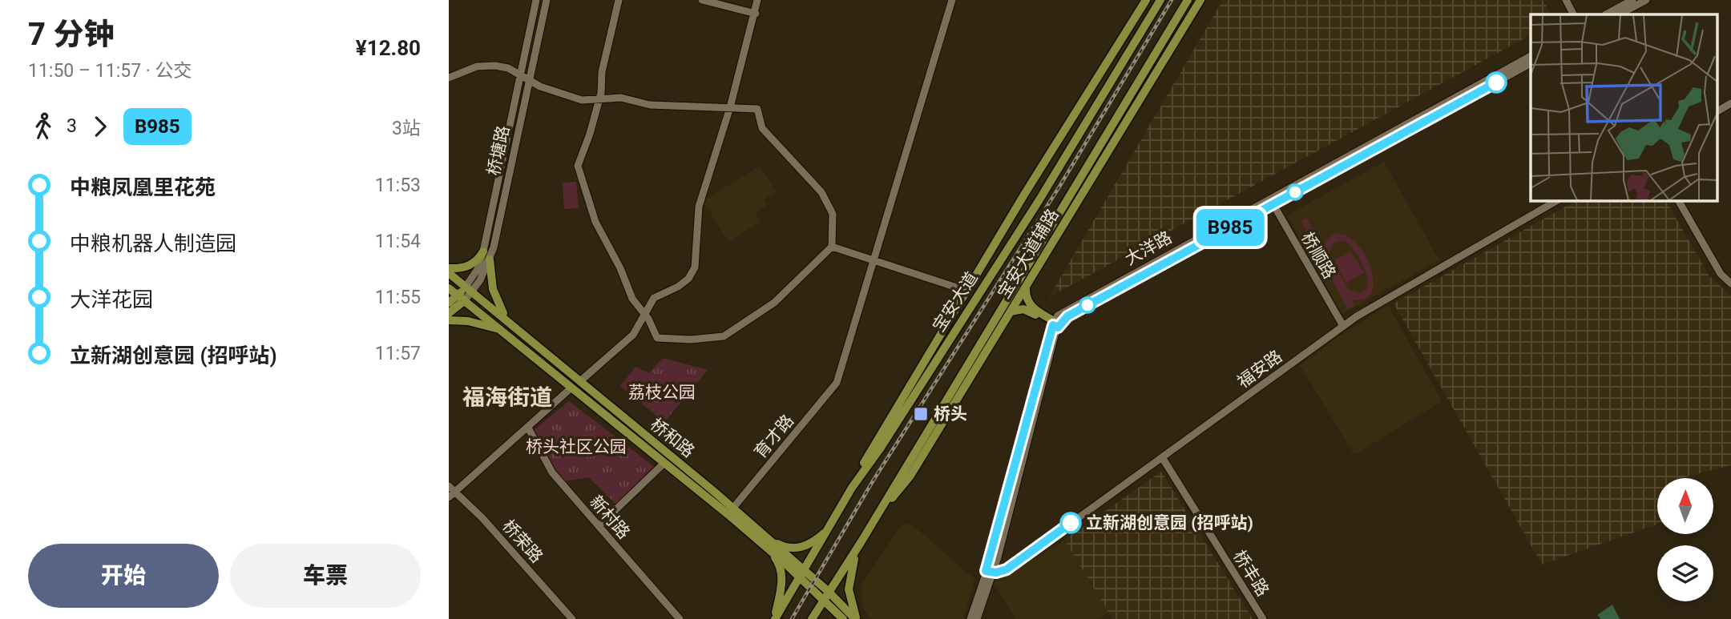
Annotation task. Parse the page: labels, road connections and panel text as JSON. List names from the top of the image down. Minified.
{"streets":{"main road":["桥塘路","宝安大道辅路","宝安大道","桥和路"],"street":["大洋路","桥顺路","福安路","育才路","新村路","桥荣路","桥丰路"]},"crossings":[["桥塘路","桥和路"],["大洋路","桥顺路"],["宝安大道辅路","宝安大道"],["桥顺路","福安路"],["宝安大道","桥和路"],["福安路","桥丰路"],["育才路","桥和路"]],"districts":["福海街道"],"parks":["荔枝公园","桥头社区公园"],"places":{"transit":["桥头"],"other":["立新湖创意园 (招呼站)"]},"lines":["bus line B985"],"north":"top","page":{"heading":["7 分钟","11:50 – 11:57 · 公交","¥12.80"],"on_map":"B985","legs":["3","B985","3站"],"list":[{"name":"中粮凤凰里花苑","value":"11:53"},{"name":"中粮机器人制造园","value":"11:54"},{"name":"大洋花园","value":"11:55"},{"name":"立新湖创意园 (招呼站)","value":"11:57"}],"buttons":["开始","车票"]}}
